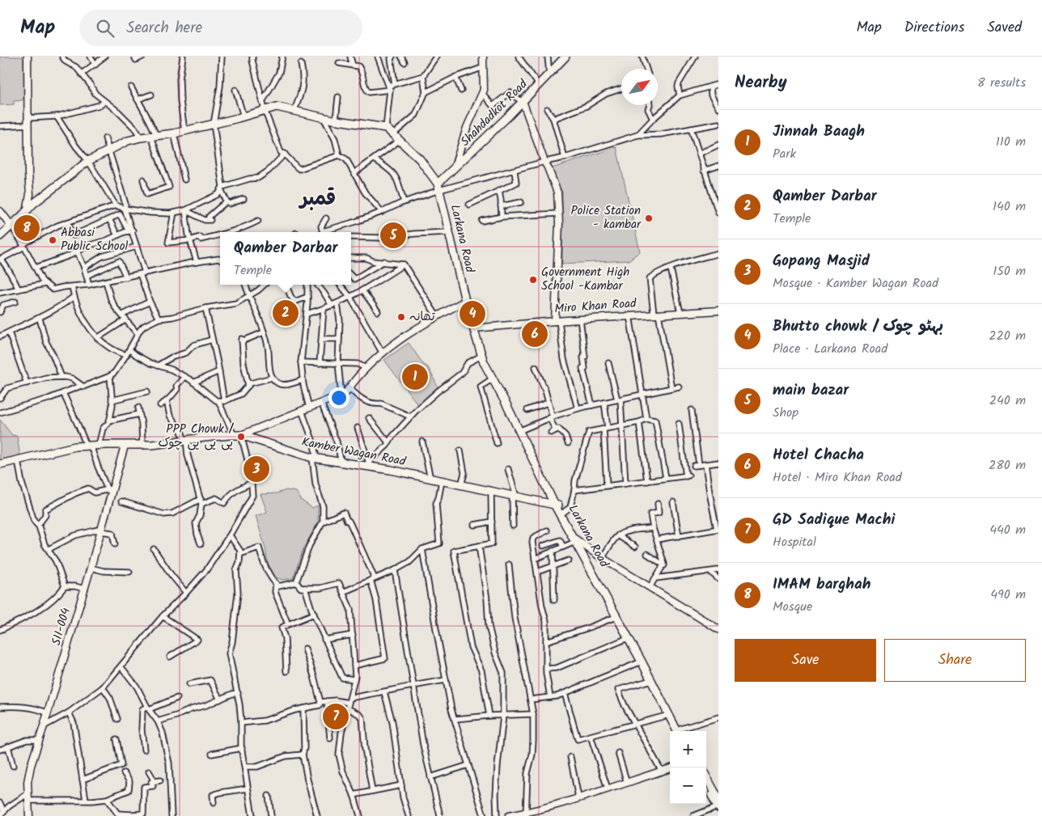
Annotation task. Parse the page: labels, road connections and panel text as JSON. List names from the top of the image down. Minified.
{"streets":{"main road":["Shahdadkot Road","Larkana Road","Kamber Wagan Road"],"street":["Miro Khan Road","S11-004"]},"crossings":[["Shahdadkot Road","Larkana Road"],["Larkana Road","Miro Khan Road"],["Larkana Road","Kamber Wagan Road"],["Kamber Wagan Road","S11-004"]],"districts":["قمبر"],"places":["Police Station - kambar","Abbasi Public School","Government High School -Kambar","تھانہ","PPP Chowk / پی پی پی چوک"],"north":"top right","page":{"header":"Map","search":"Search here","nav":["Map","Directions","Saved"],"heading":["Nearby","8 results"],"list":[{"mark":"1","name":"Jinnah Baagh","note":"Park","value":"110 m"},{"mark":"2","name":"Qamber Darbar","note":"Temple","value":"140 m"},{"mark":"3","name":"Gopang Masjid","note":"Mosque · Kamber Wagan Road","value":"150 m"},{"mark":"4","name":"Bhutto chowk / بہٹو چوک","note":"Place · Larkana Road","value":"220 m"},{"mark":"5","name":"main bazar","note":"Shop","value":"240 m"},{"mark":"6","name":"Hotel Chacha","note":"Hotel · Miro Khan Road","value":"280 m"},{"mark":"7","name":"GD Sadique Machi","note":"Hospital","value":"440 m"},{"mark":"8","name":"IMAM barghah","note":"Mosque","value":"490 m"}],"pins":["8","5","2","4","6","1","3","7"],"popup":["Qamber Darbar","Temple"],"buttons":["Save","Share"],"map_buttons":["+","−"]}}
